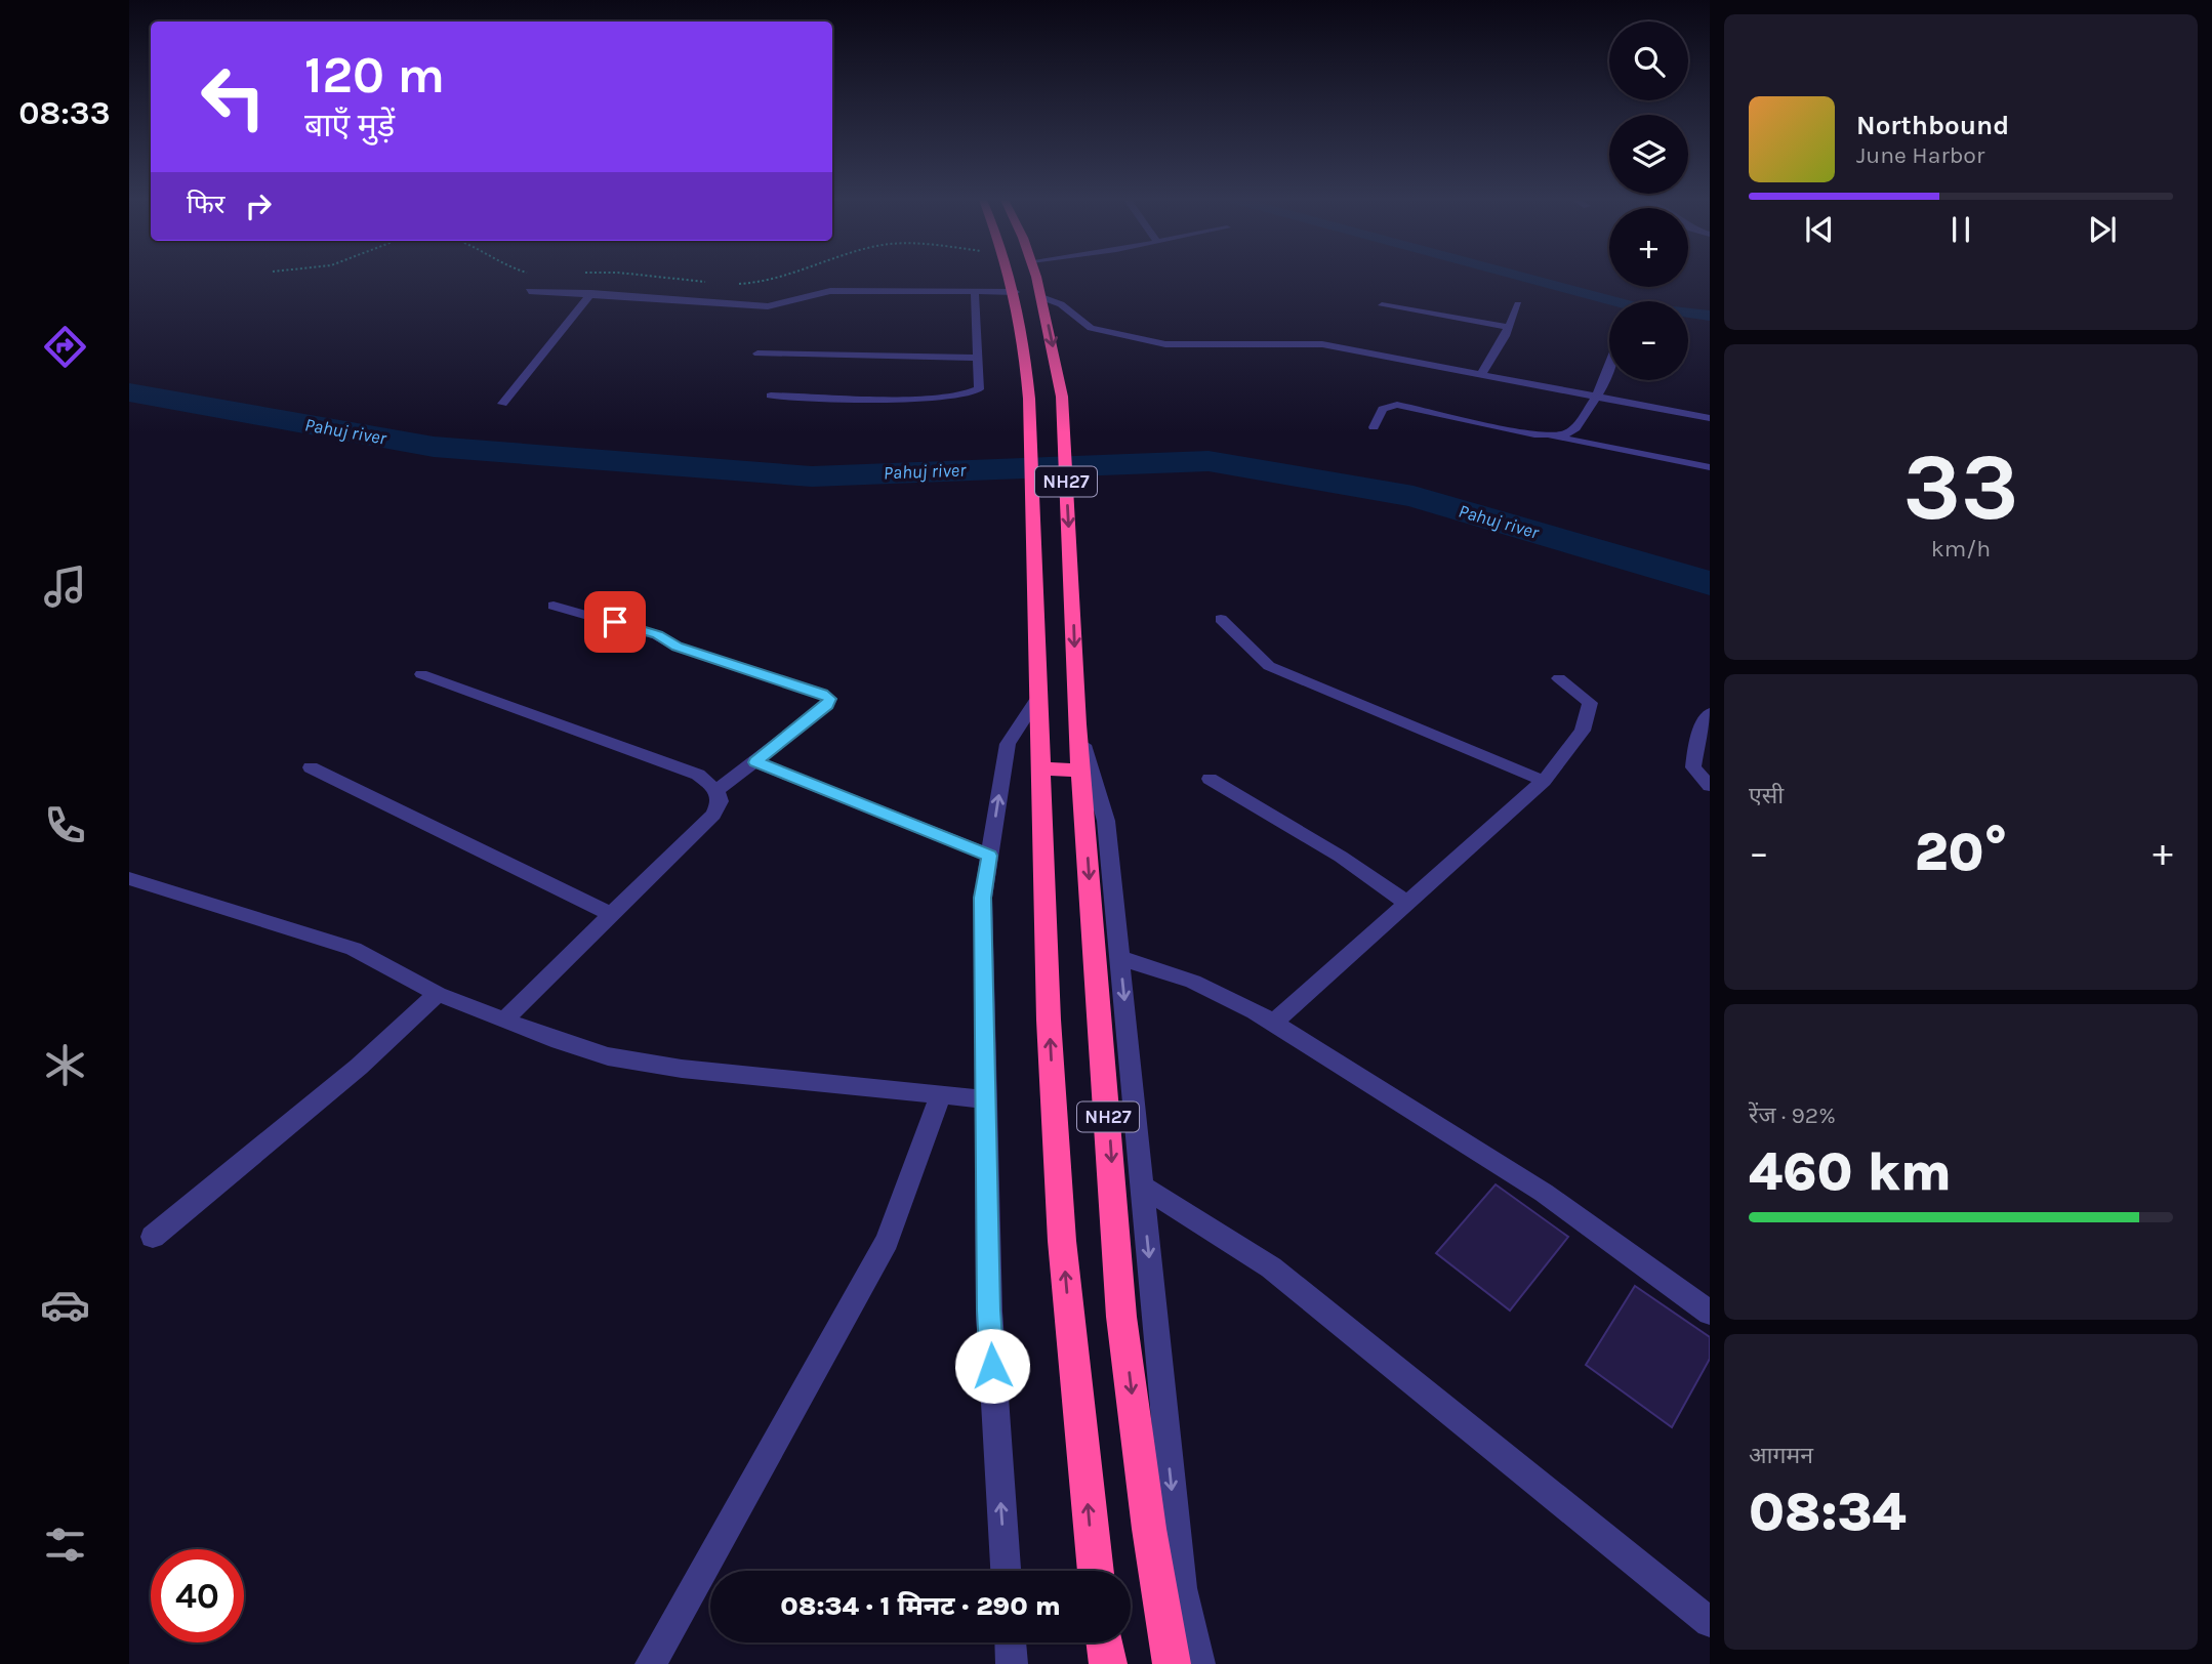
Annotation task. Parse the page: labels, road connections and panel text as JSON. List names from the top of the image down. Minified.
{"streets":{"highway":["NH27"]},"water":["Pahuj river"],"page":{"tabs":"08:33","map_buttons":["+","−"],"turn":["120 m","बाएँ मुड़ें"],"song":["Northbound","June Harbor"],"then":"फिर","tile":[["33","km/h"],"एसी",["रेंज · 92%","460 km"],["आगमन","08:34"]],"heat":["−","20°","+"],"limit":"40","trip":"08:34 · 1 मिनट · 290 m"}}
